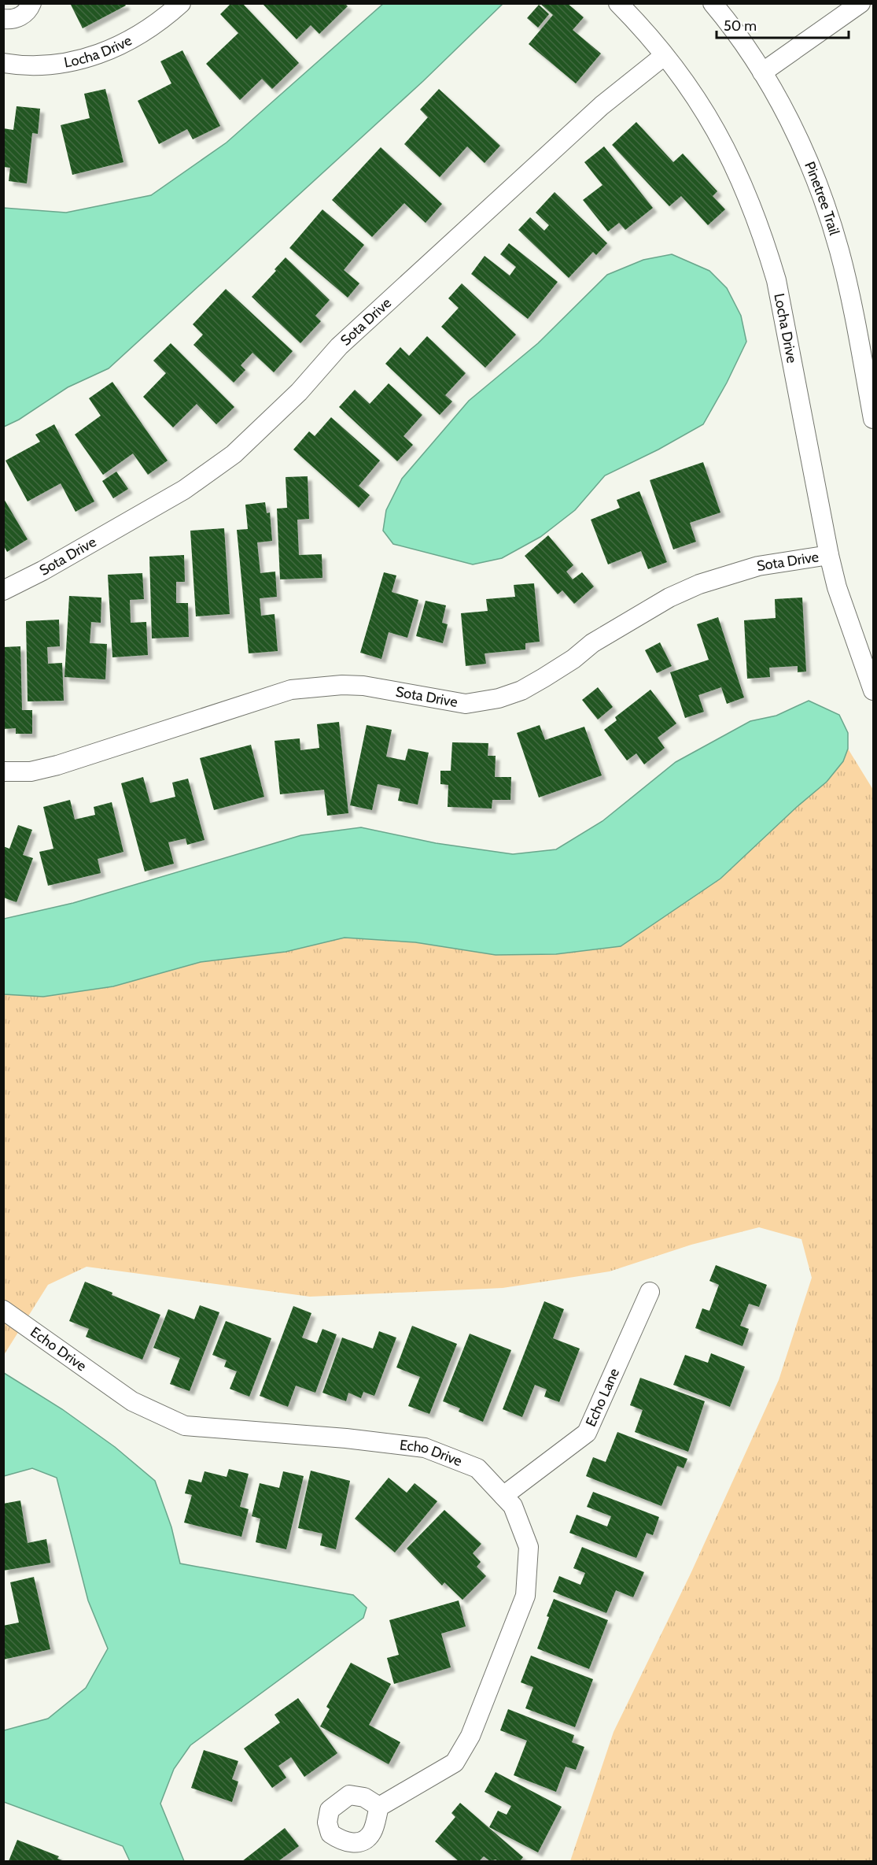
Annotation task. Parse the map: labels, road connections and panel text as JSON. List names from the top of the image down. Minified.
{"streets":{"street":["Locha Drive","Pinetree Trail","Sota Drive","Echo Drive","Echo Lane"]},"crossings":[["Locha Drive","Sota Drive"],["Echo Drive","Echo Lane"]],"scale_bar":"50 m"}
